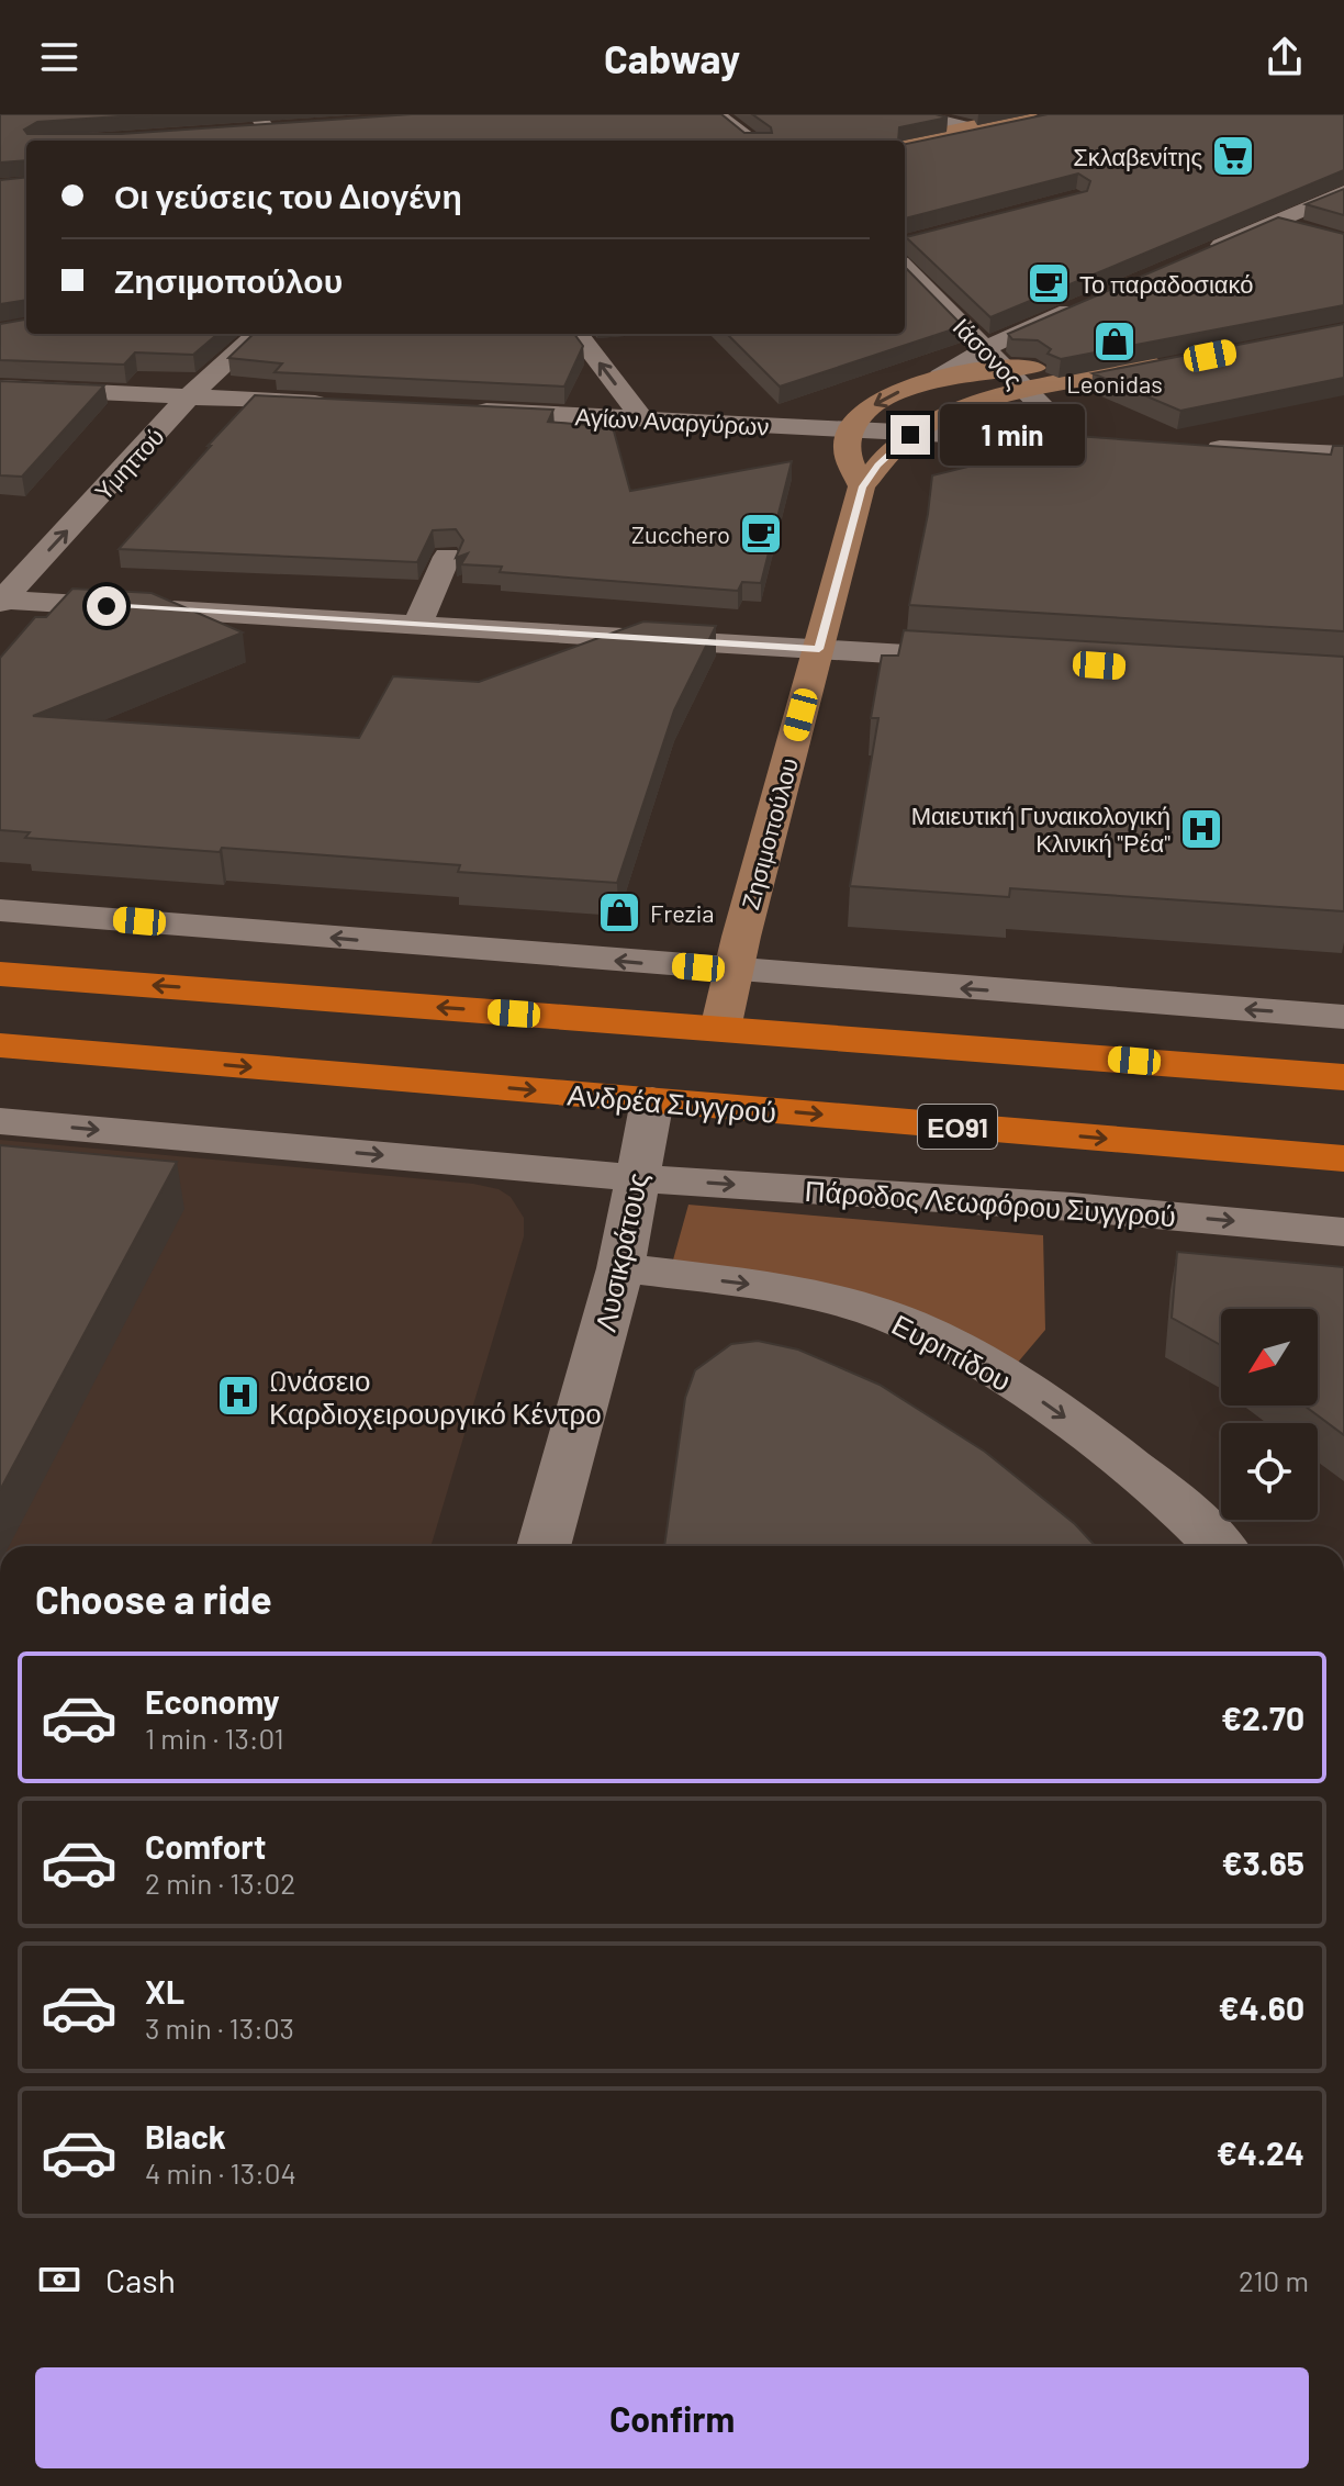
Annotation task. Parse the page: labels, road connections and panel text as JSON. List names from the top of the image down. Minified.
{"streets":{"highway":["Ανδρέα Συγγρού","ΕΟ91"],"street":["Ιάσονος","Αγίων Αναργύρων","Υμηττού","Ζησιμοπούλου","Πάροδος Λεωφόρου Συγγρού","Λυσικράτους","Ευριπίδου"]},"crossings":[["Ιάσονος","Αγίων Αναργύρων"],["Ιάσονος","Ζησιμοπούλου"],["Αγίων Αναργύρων","Ζησιμοπούλου"],["Ανδρέα Συγγρού","Λυσικράτους"],["Πάροδος Λεωφόρου Συγγρού","Λυσικράτους"],["Λυσικράτους","Ευριπίδου"]],"one_way":["Υμηττού"],"places":{"supermarket":["Σκλαβενίτης"],"cafe":["Το παραδοσιακό","Zucchero"],"shop":["Leonidas","Frezia"],"hospital":["Μαιευτική Γυναικολογική Κλινική \"Ρέα\"","Ωνάσειο Καρδιοχειρουργικό Κέντρο"]},"north":"bottom left","page":{"header":"Cabway","banner":["Οι γεύσεις του Διογένη","Ζησιμοπούλου"],"bubble":"1 min","heading":"Choose a ride","list":[{"name":"Economy","note":"1 min · 13:01","value":"€2.70"},{"name":"Comfort","note":"2 min · 13:02","value":"€3.65"},{"name":"XL","note":"3 min · 13:03","value":"€4.60"},{"name":"Black","note":"4 min · 13:04","value":"€4.24"}],"pay":["Cash","210 m"],"buttons":"Confirm"}}
